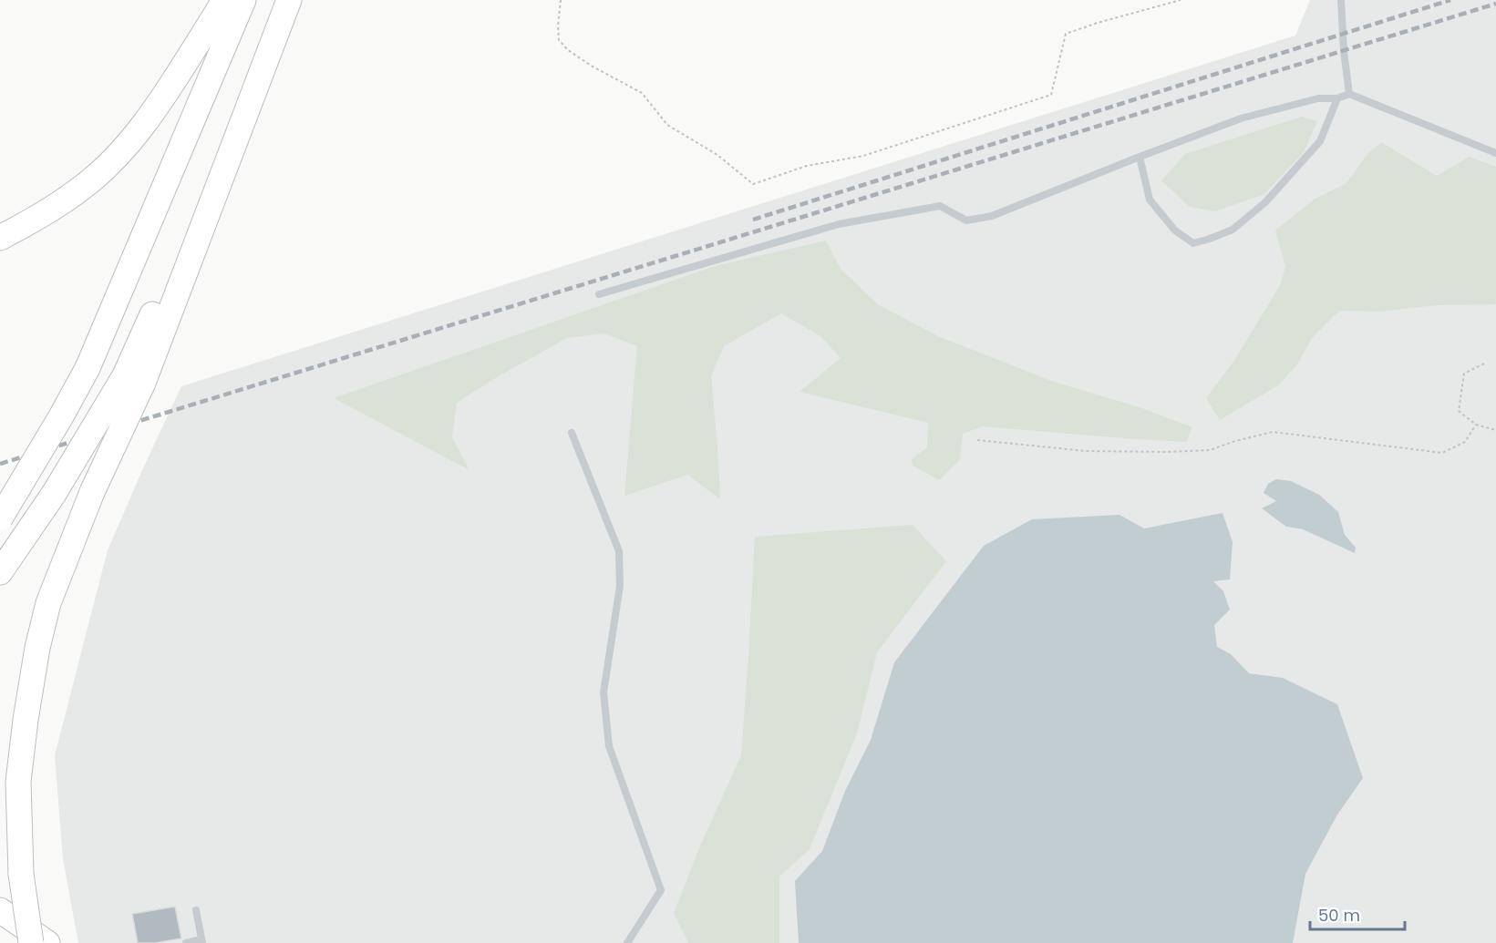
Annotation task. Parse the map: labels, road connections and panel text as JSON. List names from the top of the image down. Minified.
{"scale_bar":"50 m"}
